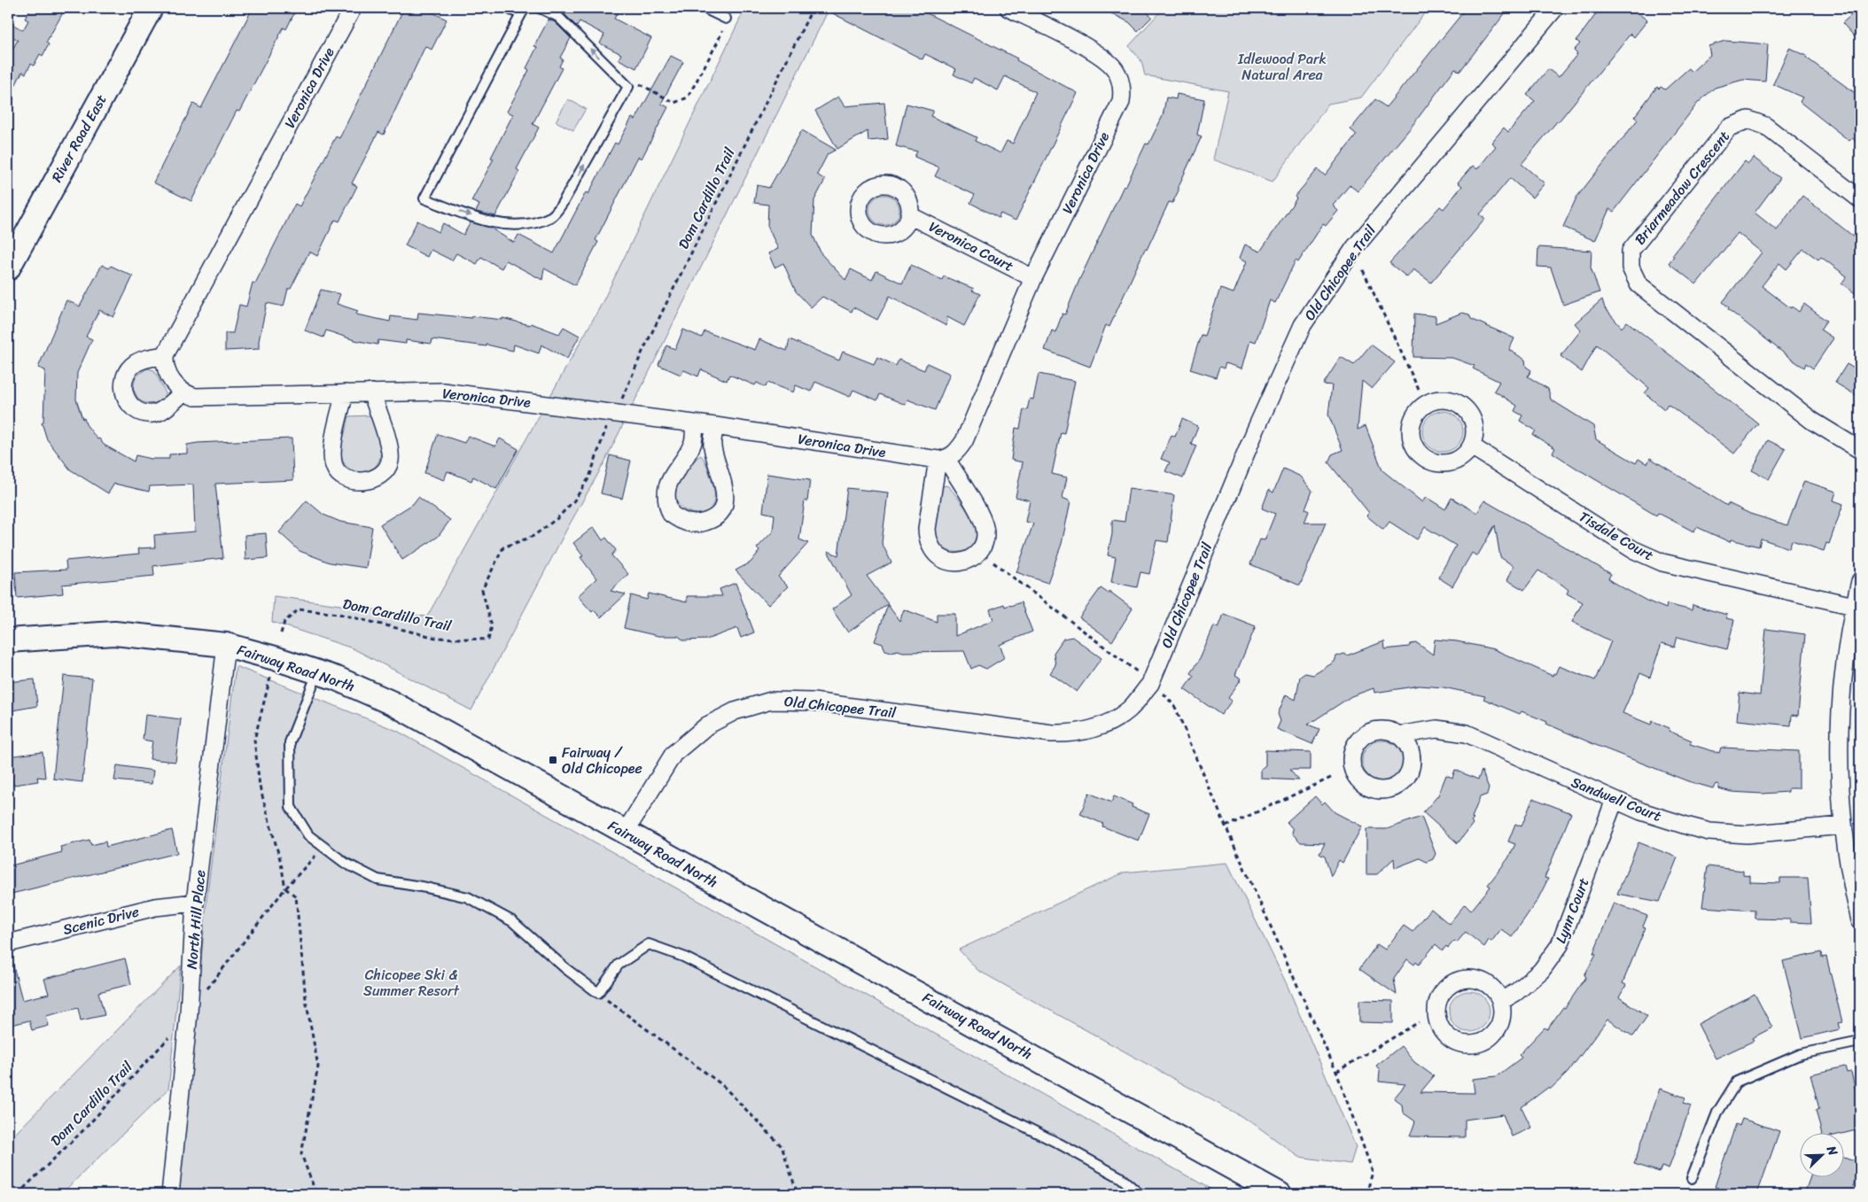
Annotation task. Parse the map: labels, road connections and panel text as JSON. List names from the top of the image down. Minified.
{"streets":{"main road":["River Road East","Fairway Road North"],"street":["Veronica Drive","Briarmeadow Crescent","Veronica Court","Old Chicopee Trail","Tisdale Court","Sandwell Court","Lynn Court","North Hill Place","Scenic Drive"],"path":["Dom Cardillo Trail"]},"crossings":[["Veronica Drive","Veronica Court"],["Old Chicopee Trail","Fairway Road North"],["Fairway Road North","North Hill Place"],["Sandwell Court","Lynn Court"],["North Hill Place","Scenic Drive"]],"parks":["Idlewood Park Natural Area","Chicopee Ski & Summer Resort"],"places":{"transit":["Fairway / Old Chicopee"]},"north":"top right"}
